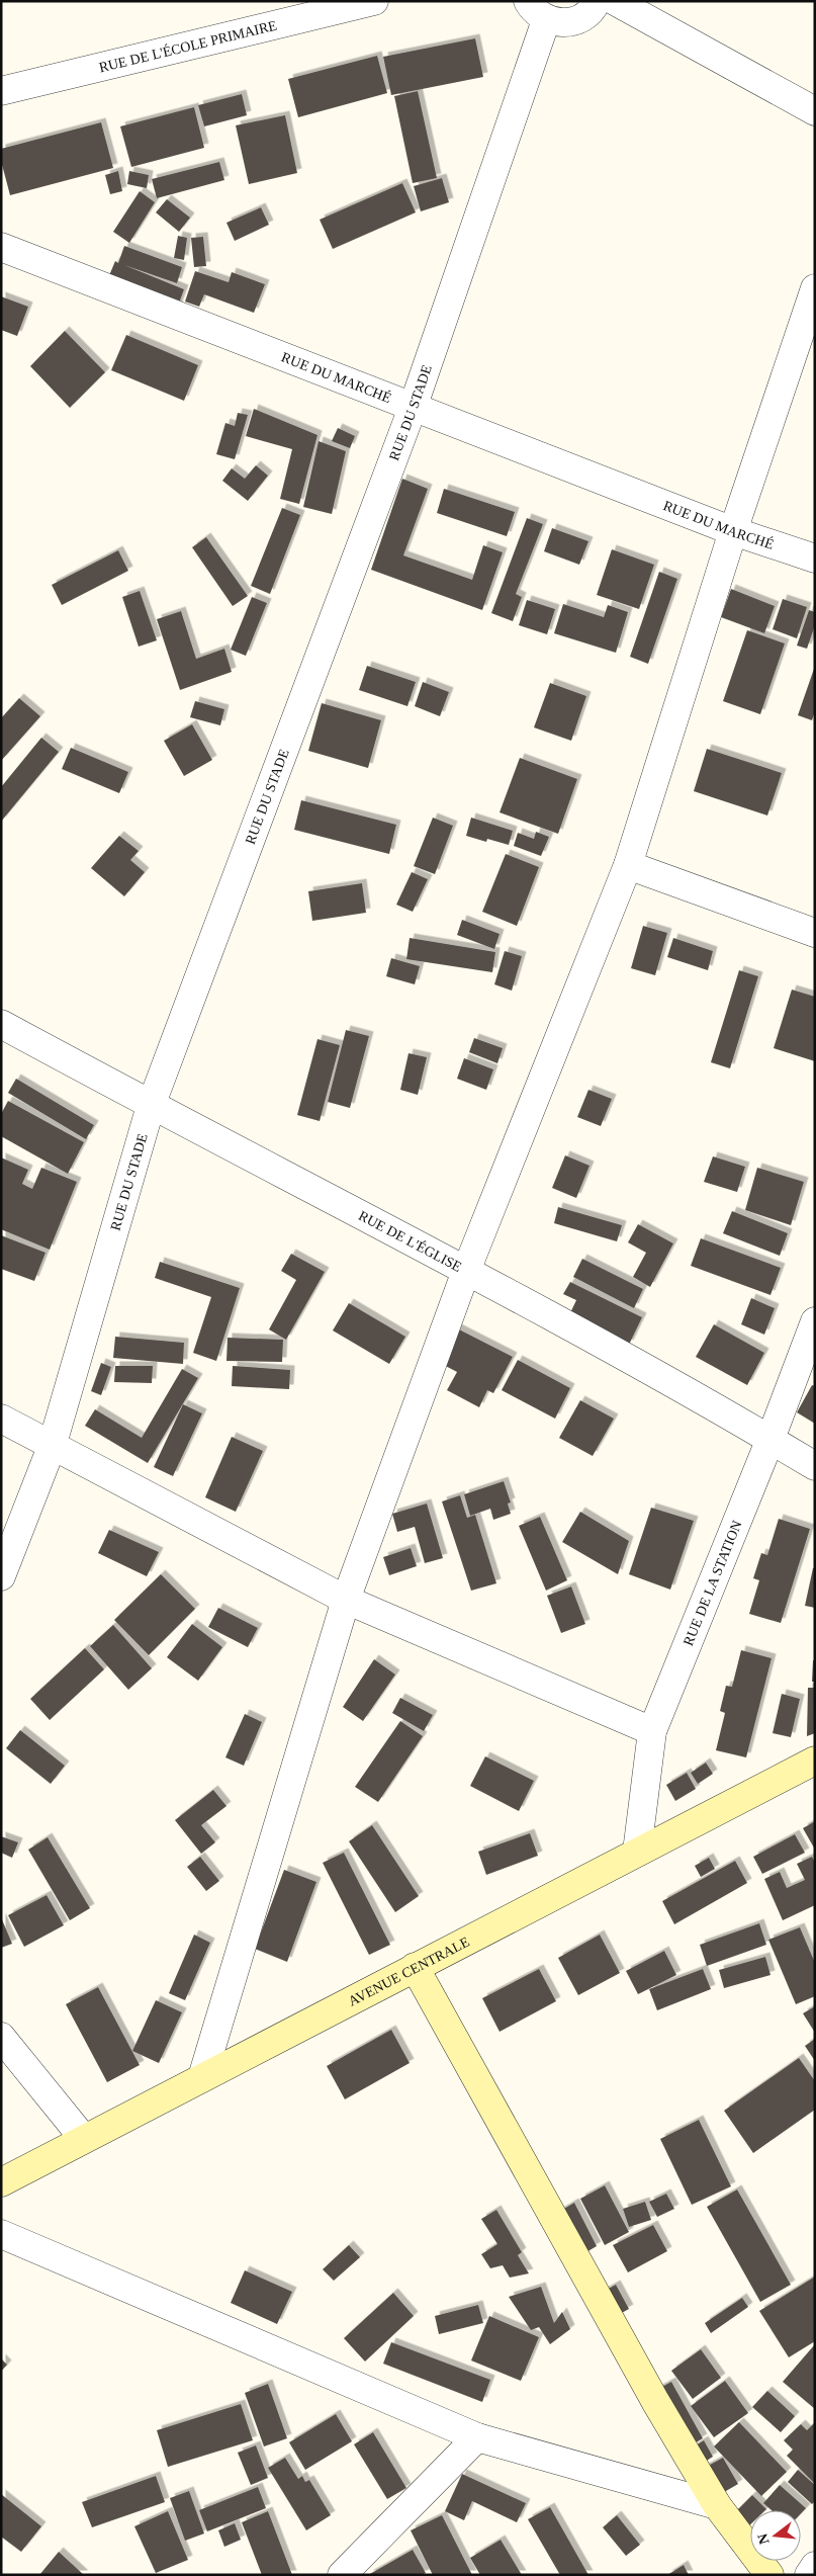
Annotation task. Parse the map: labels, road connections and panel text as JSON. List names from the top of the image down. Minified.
{"streets":{"main road":["AVENUE CENTRALE"],"street":["RUE DE L'ÉCOLE PRIMAIRE","RUE DU MARCHÉ","RUE DU STADE","RUE DE L'ÉGLISE","RUE DE LA STATION"]},"crossings":[["RUE DU MARCHÉ","RUE DU STADE"],["RUE DU STADE","RUE DE L'ÉGLISE"],["RUE DE L'ÉGLISE","RUE DE LA STATION"],["RUE DE LA STATION","AVENUE CENTRALE"]],"north":"left"}
